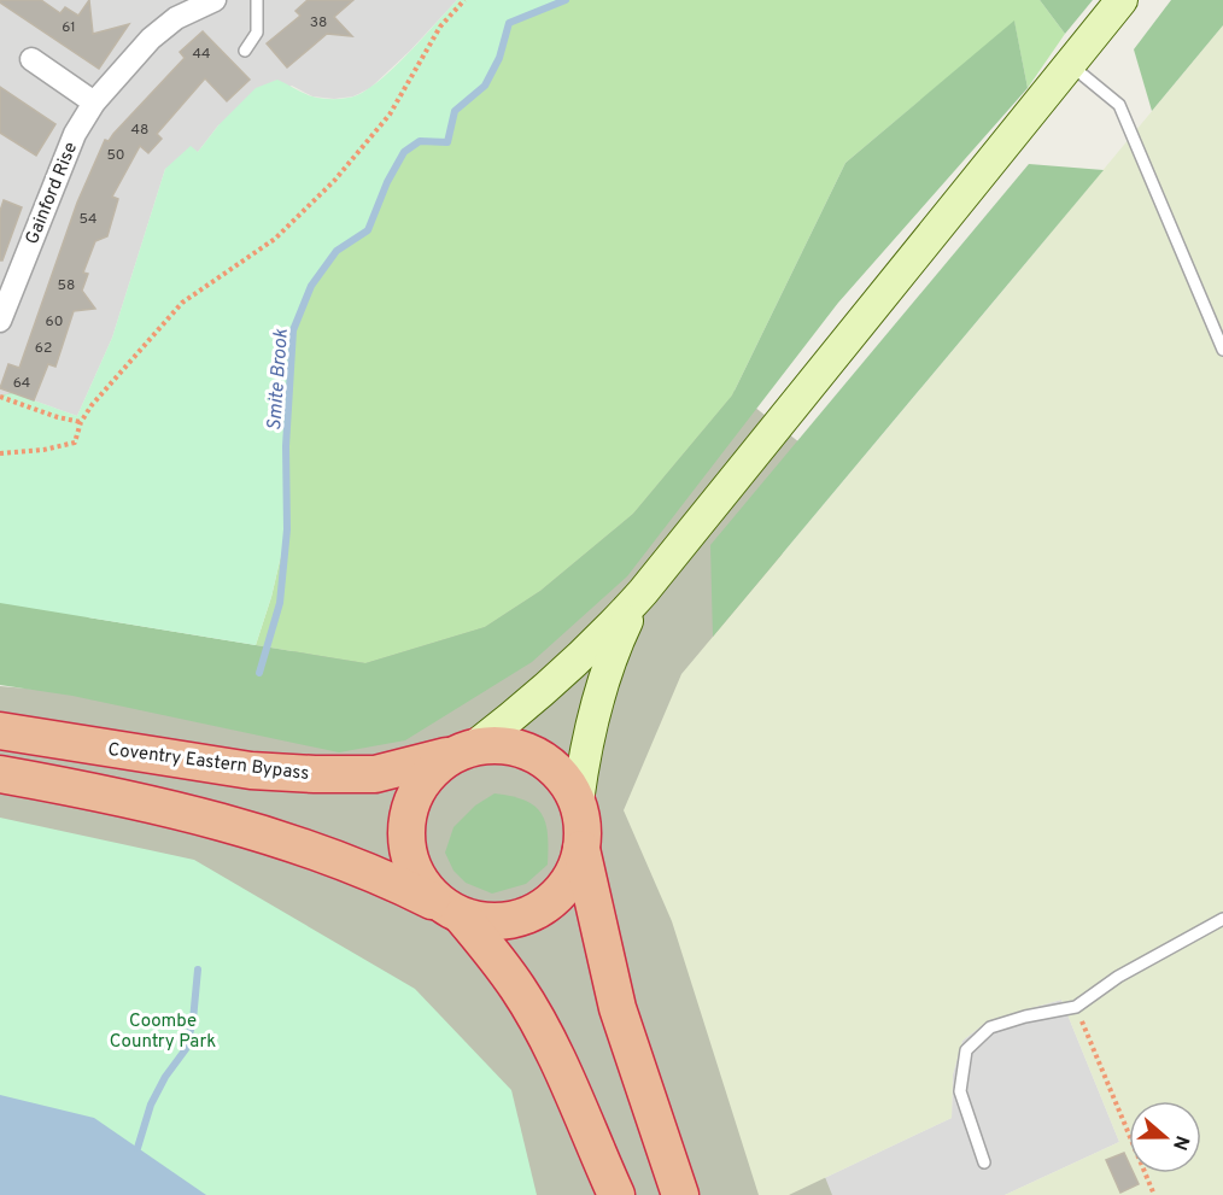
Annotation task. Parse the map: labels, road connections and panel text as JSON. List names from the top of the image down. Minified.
{"streets":{"highway":["Coventry Eastern Bypass"],"street":["Gainford Rise"]},"water":["Smite Brook"],"parks":["Coombe Country Park"],"house_numbers":["38","61","44","48","50","54","58","60","62","64"],"north":"right"}
